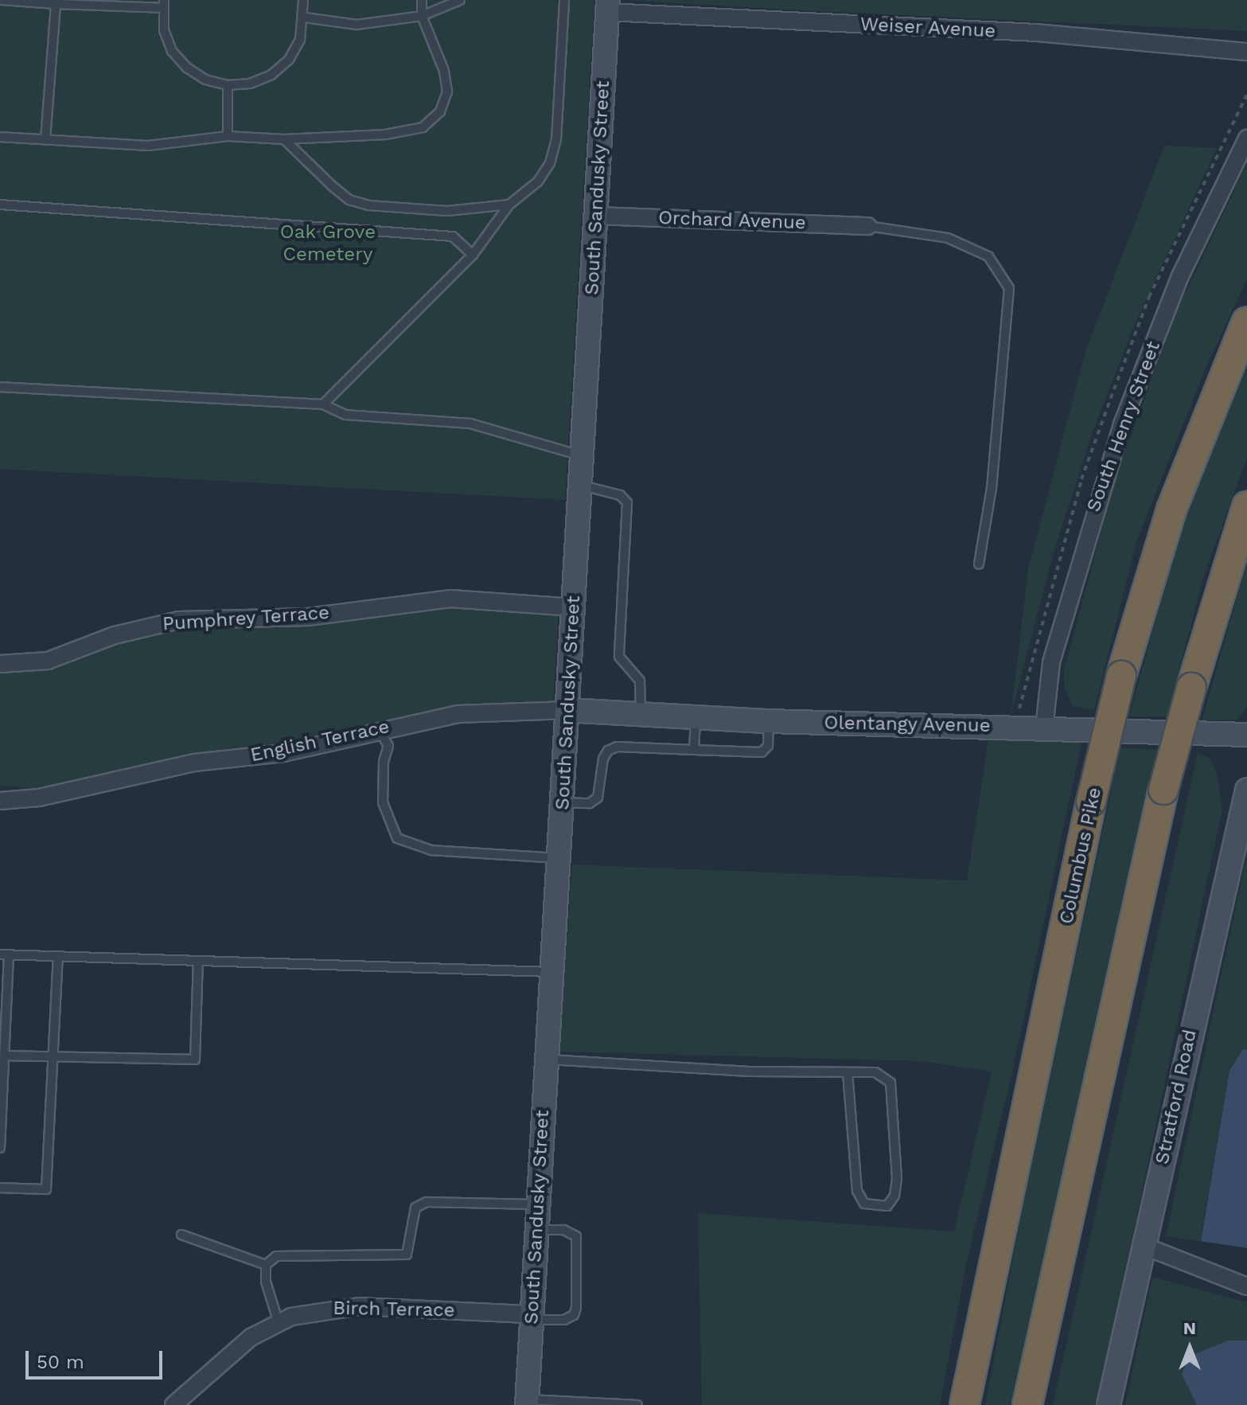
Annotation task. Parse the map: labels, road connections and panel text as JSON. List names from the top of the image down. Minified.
{"streets":{"highway":["Columbus Pike"],"street":["Weiser Avenue","South Sandusky Street","Orchard Avenue","South Henry Street","Pumphrey Terrace","Olentangy Avenue","English Terrace","Stratford Road","Birch Terrace"]},"crossings":[["Weiser Avenue","South Sandusky Street"],["South Sandusky Street","Orchard Avenue"],["South Sandusky Street","Pumphrey Terrace"],["South Sandusky Street","Olentangy Avenue"],["South Sandusky Street","English Terrace"],["South Sandusky Street","Birch Terrace"],["South Henry Street","Olentangy Avenue"],["Olentangy Avenue","English Terrace"]],"parks":["Oak Grove Cemetery"],"scale_bar":"50 m","north":"top"}
